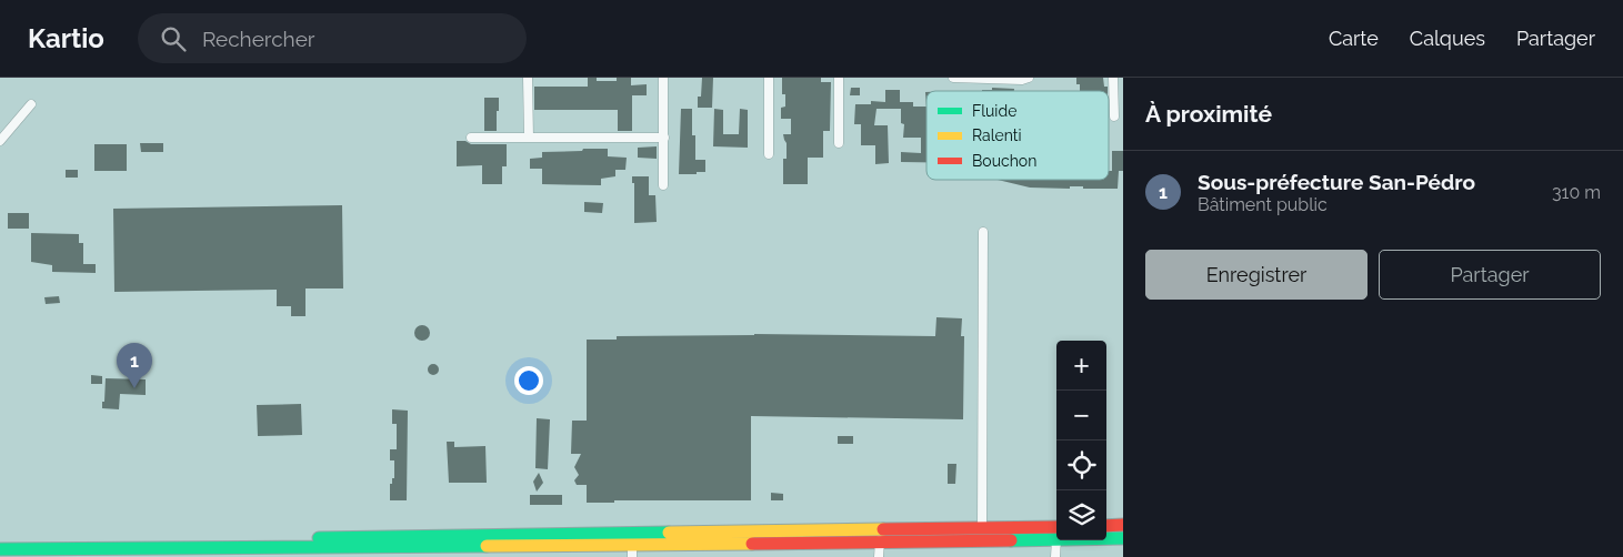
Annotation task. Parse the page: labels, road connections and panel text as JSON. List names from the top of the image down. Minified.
{"legend":["Fluide","Ralenti","Bouchon"],"page":{"header":"Kartio","search":"Rechercher","nav":["Carte","Calques","Partager"],"heading":"À proximité","list":[{"mark":"1","name":"Sous-préfecture San-Pédro","note":"Bâtiment public","value":"310 m"}],"buttons":["Enregistrer","Partager"],"map_buttons":["+","−"],"pins":"1"}}
